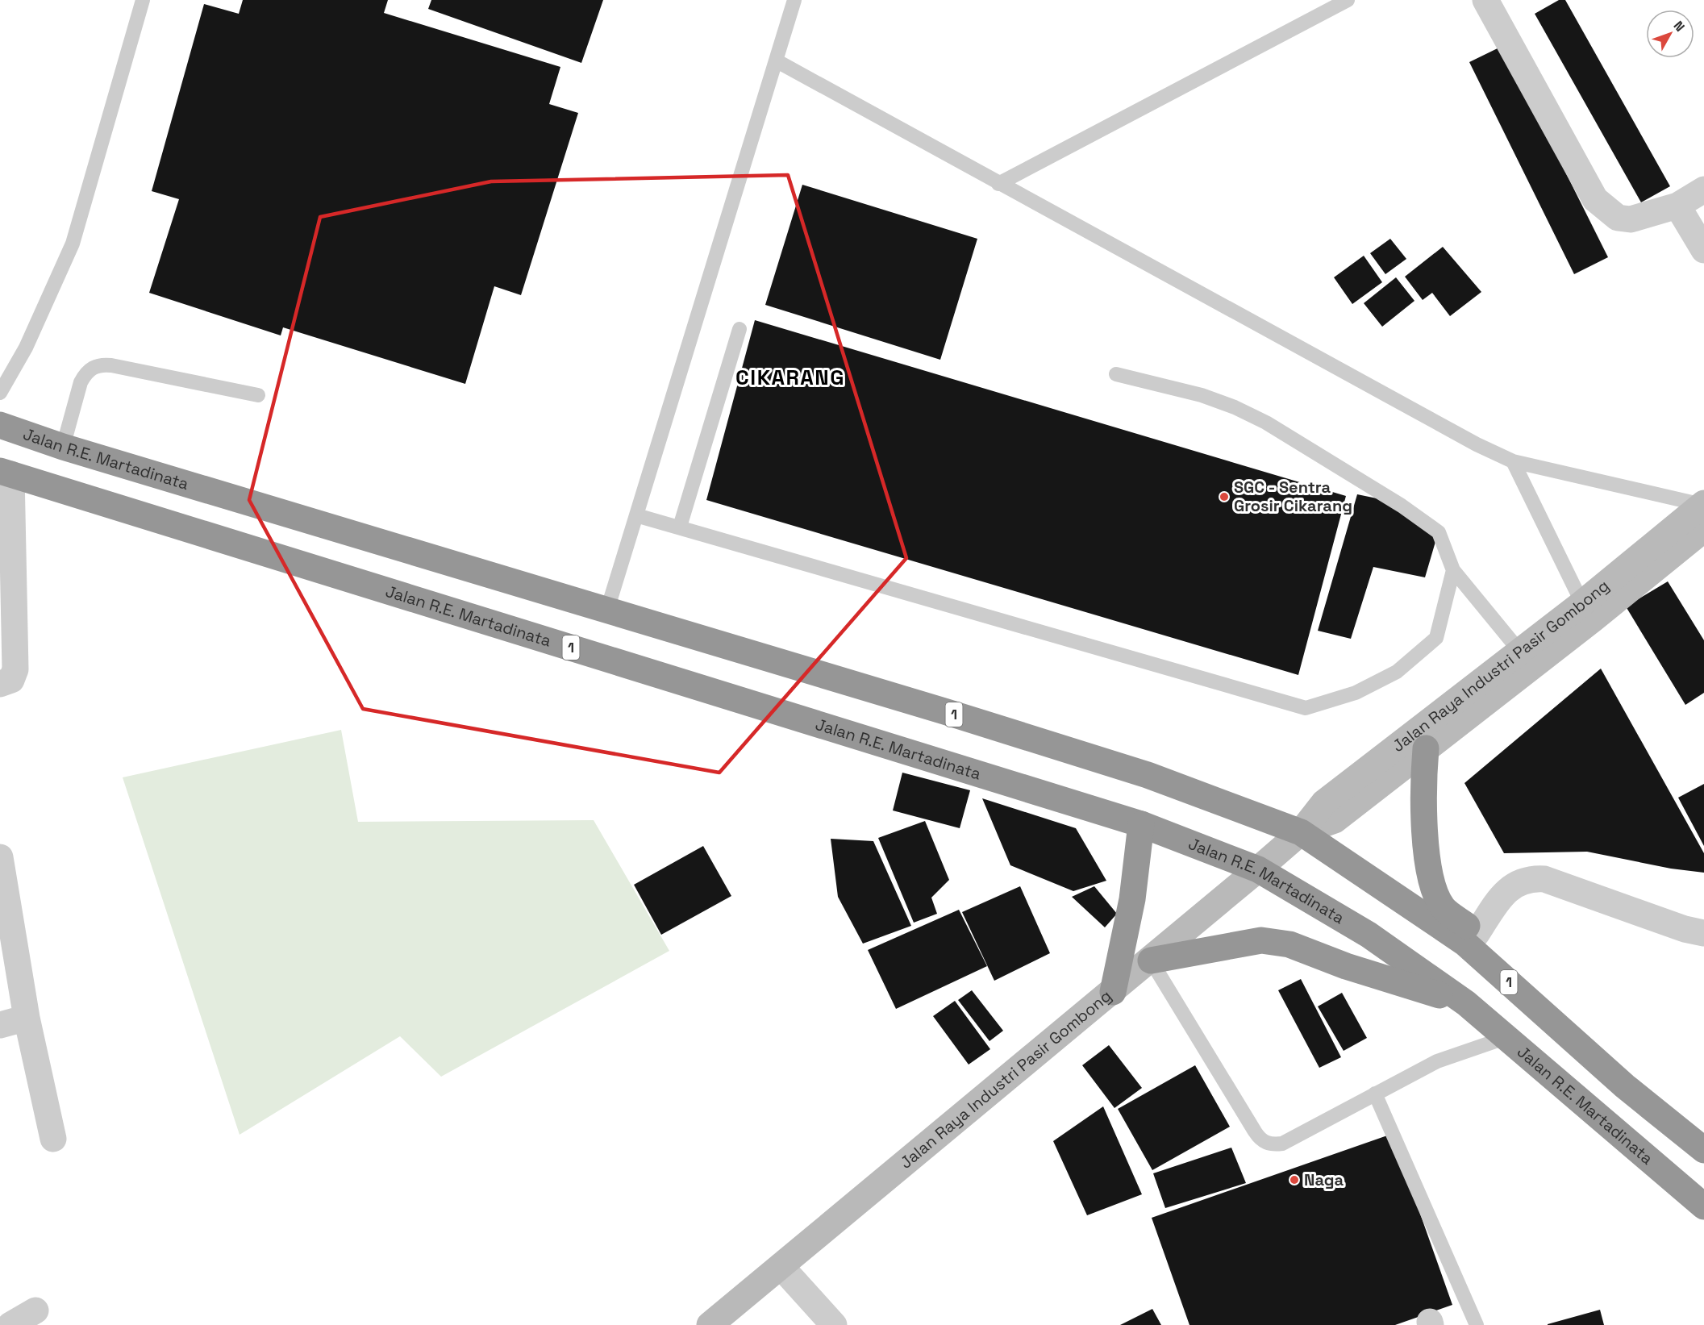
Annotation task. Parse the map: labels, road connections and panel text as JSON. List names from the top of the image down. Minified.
{"streets":{"highway":["Jalan R.E. Martadinata","1"],"main road":["Jalan Raya Industri Pasir Gombong"]},"crossings":[["Jalan R.E. Martadinata","Jalan Raya Industri Pasir Gombong"]],"districts":["CIKARANG"],"places":["SGC - Sentra Grosir Cikarang","Naga"],"north":"top right"}
